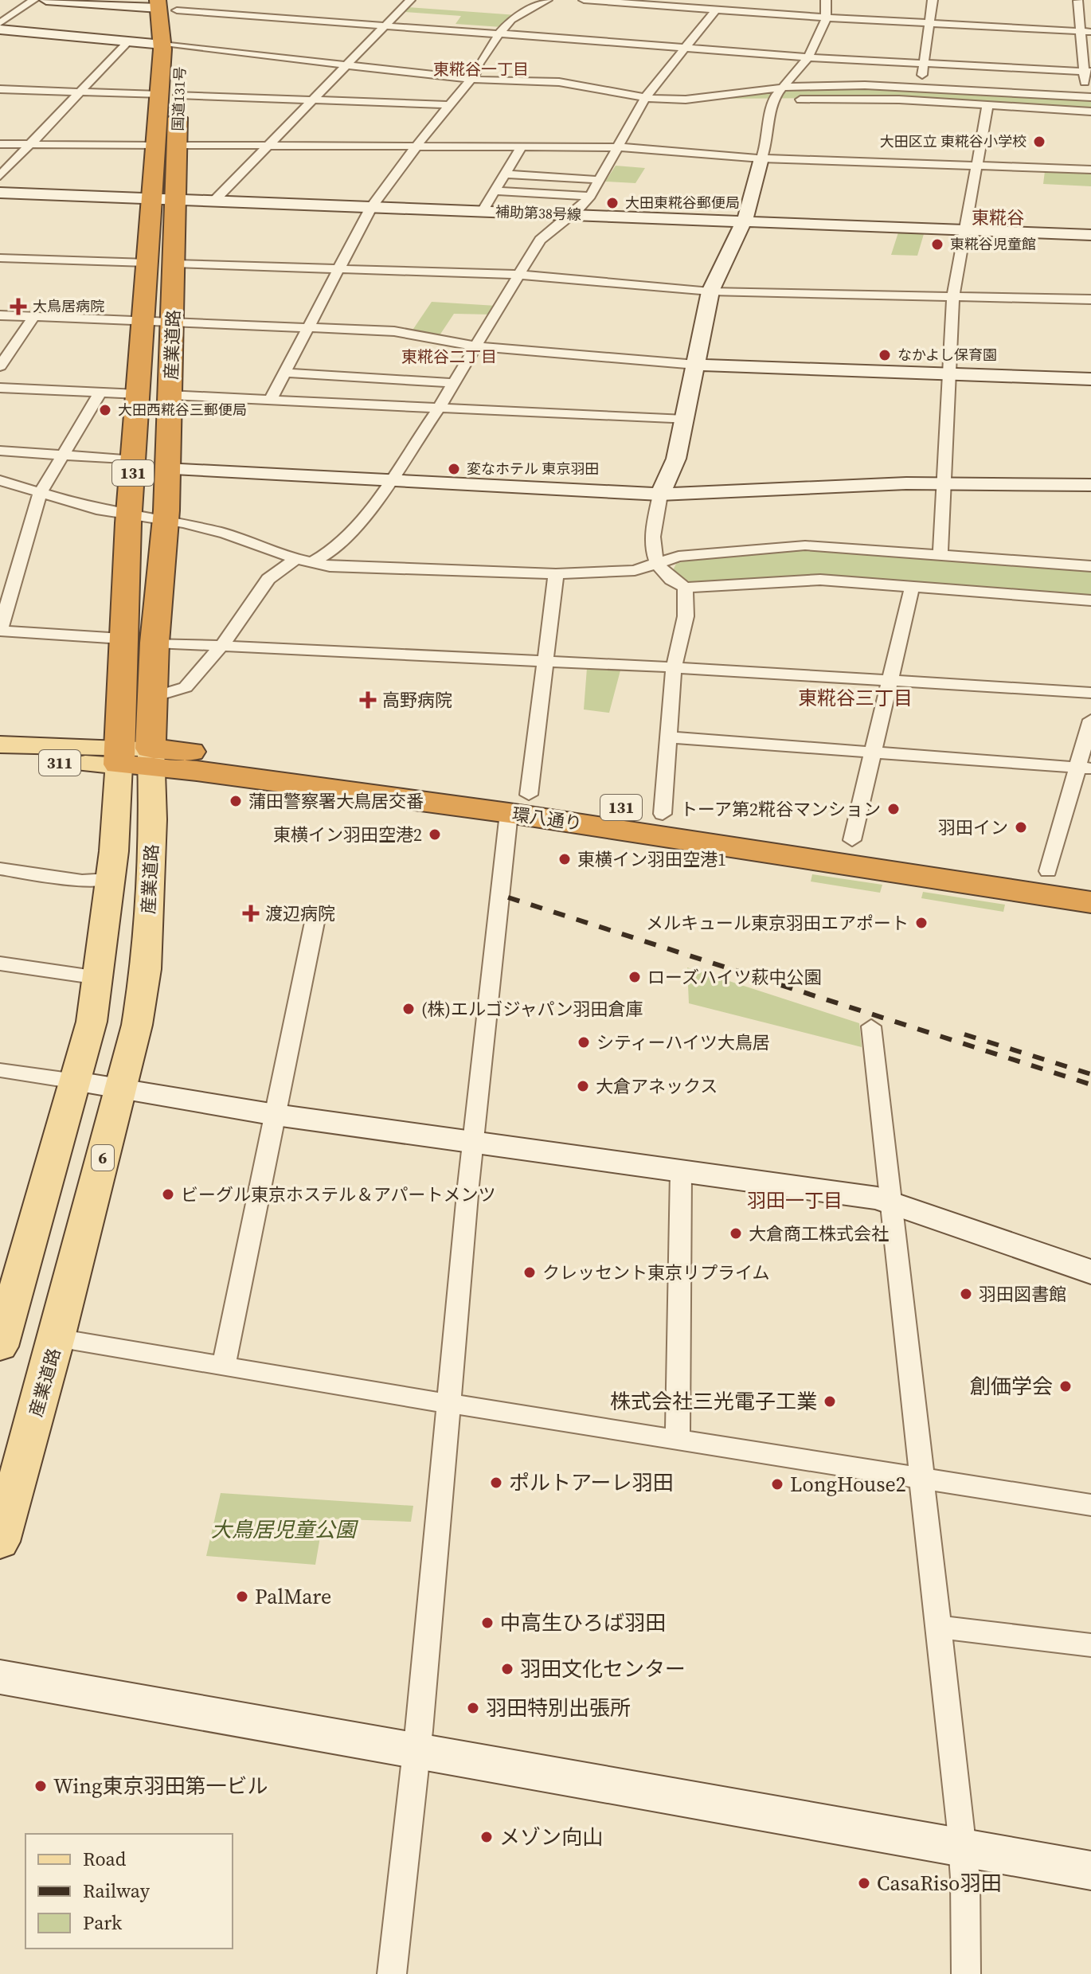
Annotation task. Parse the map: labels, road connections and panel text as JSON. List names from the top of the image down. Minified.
{"streets":{"highway":["国道131号","産業道路","131","環八通り"],"main road":["311","6"],"street":["補助第38号線"]},"crossings":[["国道131号","補助第38号線"],["国道131号","産業道路"],["補助第38号線","産業道路"],["産業道路","環八通り"]],"districts":["東糀谷一丁目","東糀谷","東糀谷二丁目","東糀谷三丁目","羽田一丁目"],"parks":["大鳥居児童公園"],"places":{"other":["大田区立 東糀谷小学校","大田東糀谷郵便局","東糀谷児童館","なかよし保育園","大田西糀谷三郵便局","変なホテル 東京羽田","蒲田警察署大鳥居交番","トーア第2糀谷マンション","羽田イン","東横イン羽田空港2","東横イン羽田空港1","メルキュール東京羽田エアポート","ローズハイツ萩中公園","(株)エルゴジャパン羽田倉庫","シティーハイツ大鳥居","大倉アネックス","ビーグル東京ホステル＆アパートメンツ","大倉商工株式会社","クレッセント東京リプライム","羽田図書館","創価学会","株式会社三光電子工業","ポルトアーレ羽田","LongHouse2","PalMare","中高生ひろば羽田","羽田文化センター","羽田特別出張所","Wing東京羽田第一ビル","メゾン向山","CasaRiso羽田"],"health":["大鳥居病院","高野病院","渡辺病院"]},"legend":["Road","Railway","Park"]}
